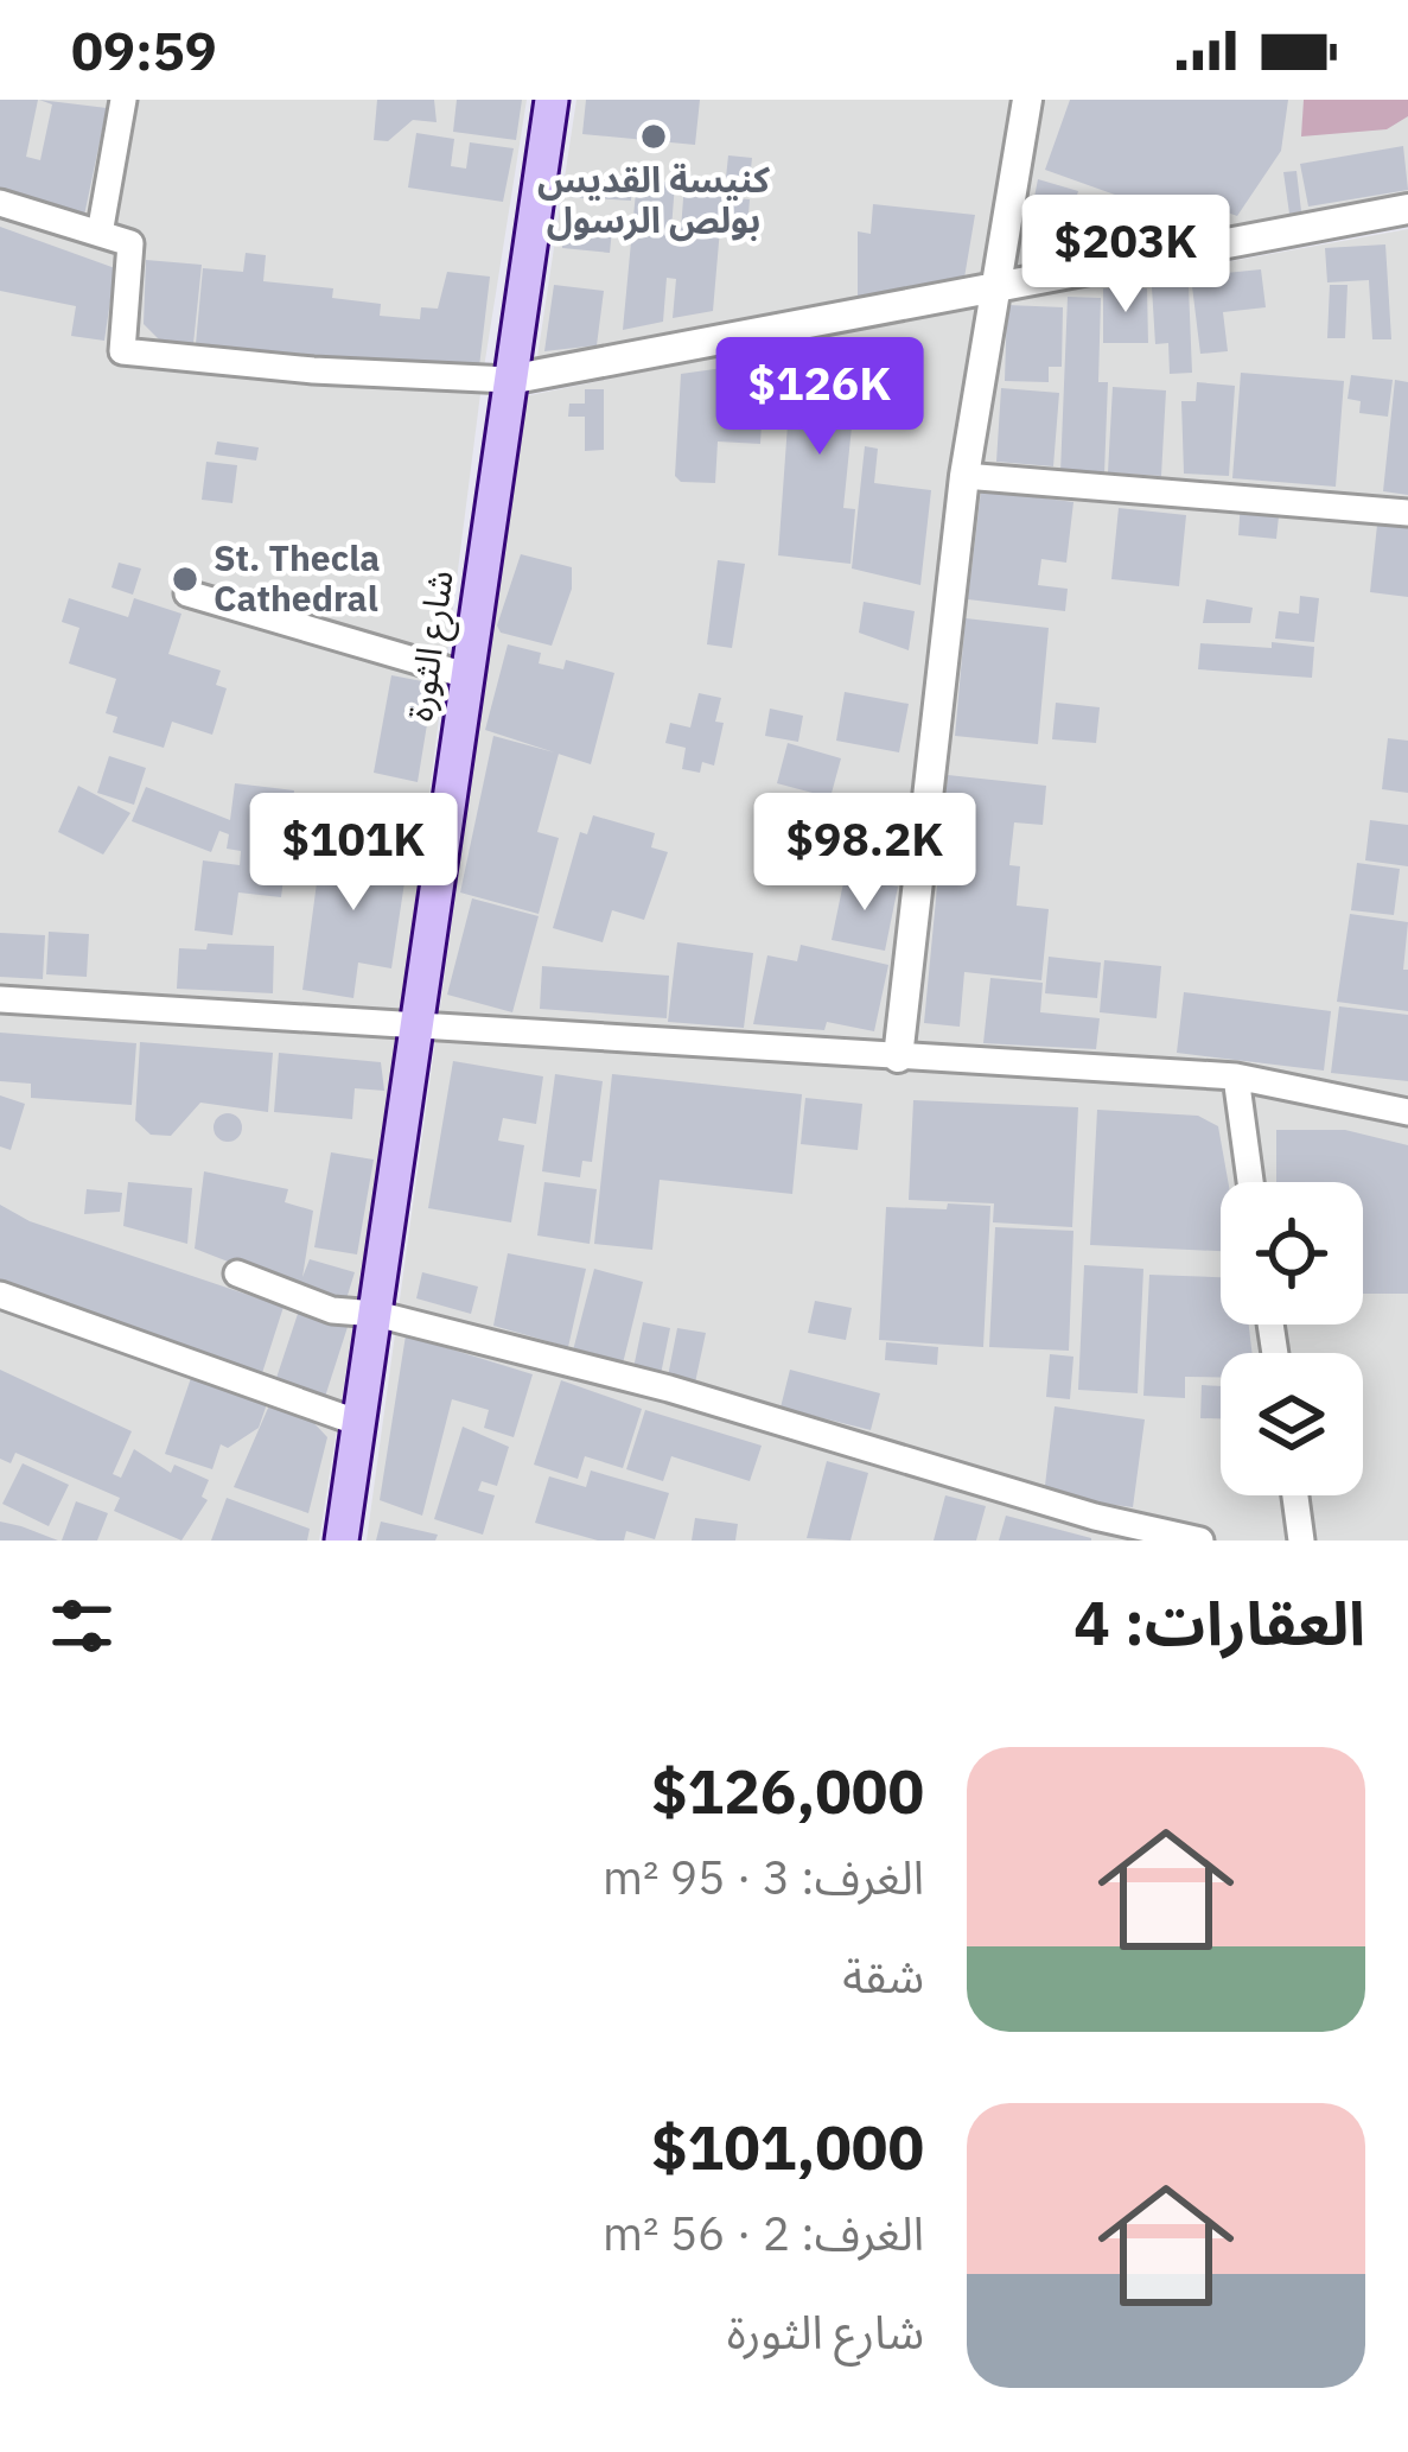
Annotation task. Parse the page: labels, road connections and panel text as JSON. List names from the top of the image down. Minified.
{"streets":{"main road":["شارع الثورة"]},"places":["كنيسة القديس بولص الرسول","St. Thecla Cathedral"],"page":{"status":"09:59","price":["$203K","$126K","$101K","$98.2K"],"heading":"العقارات: 4","list":[{"name":"$126,000","note":"الغرف: 3 · 95 m² · شقة"},{"name":"$101,000","note":"الغرف: 2 · 56 m² · شارع الثورة"}]}}
